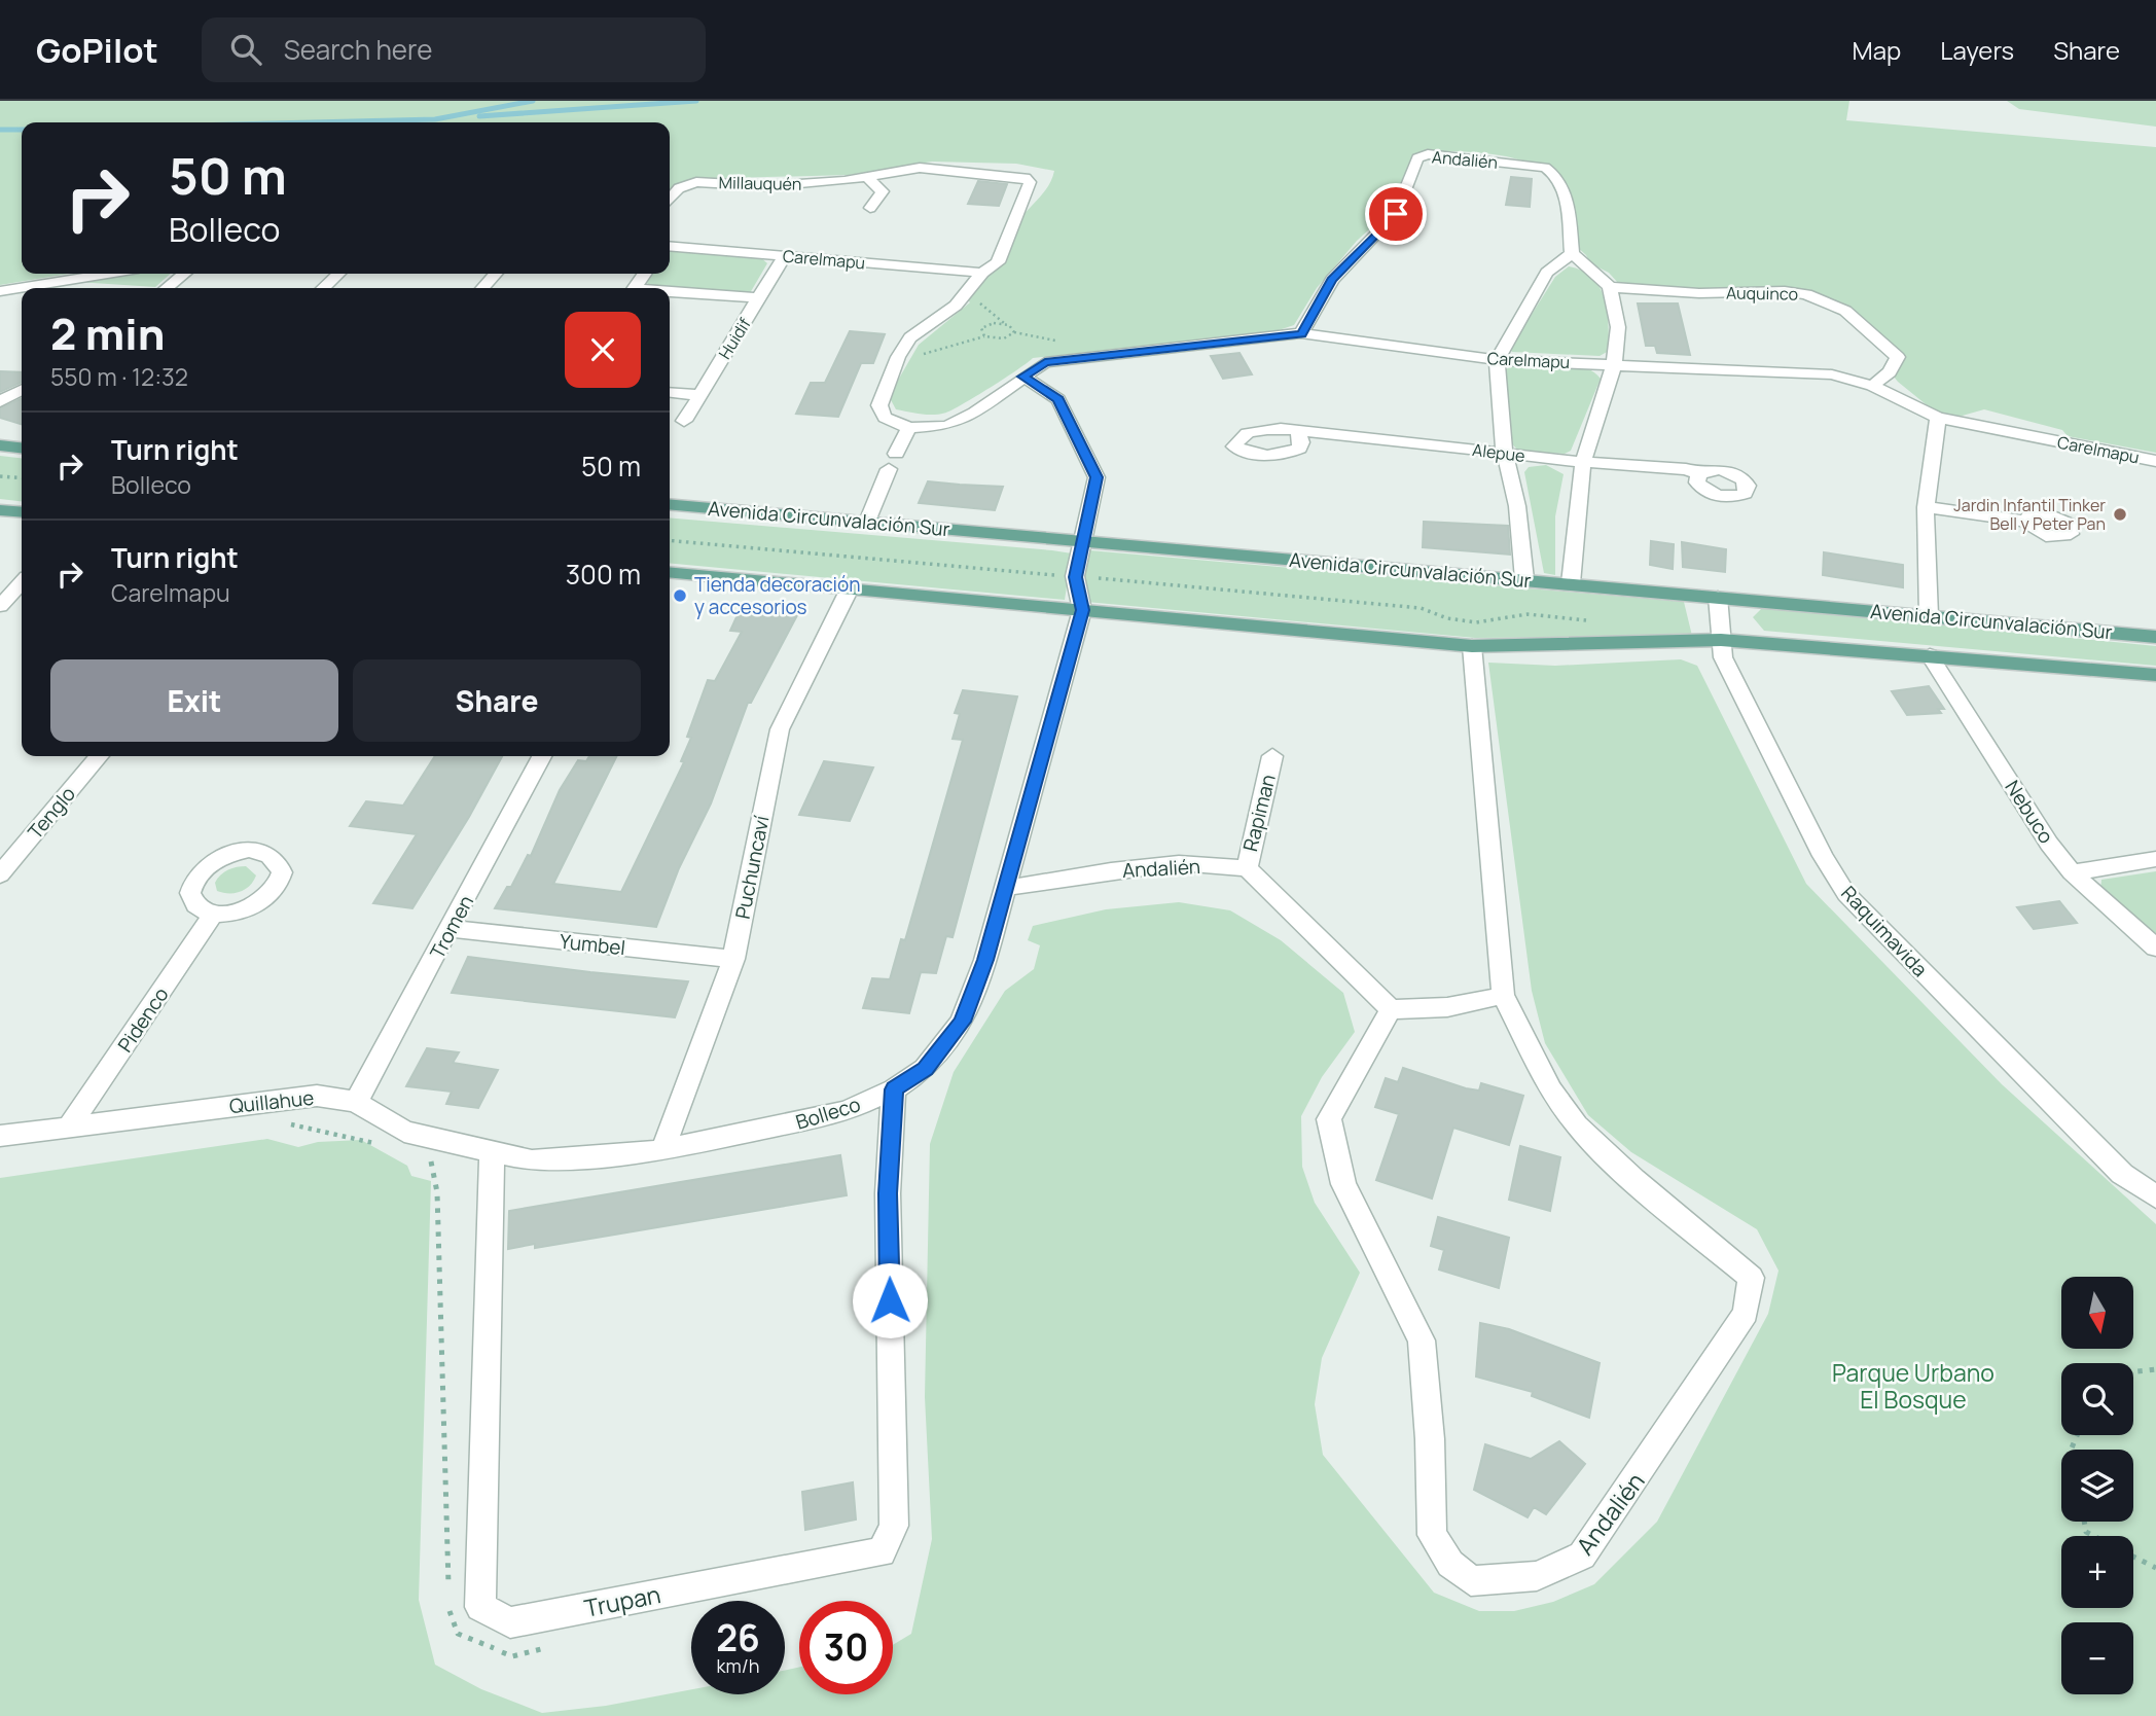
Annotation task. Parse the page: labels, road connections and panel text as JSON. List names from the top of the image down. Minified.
{"streets":{"main road":["Avenida Circunvalación Sur"],"street":["Andalién","Millauquén","Carelmapu","Auquinco","Huidif","Alepue","Nebuco","Tenglo","Rapiman","Puchuncaví","Tromen","Raquimavida","Yumbel","Pidenco","Quillahue","Bolleco","Trupan"]},"crossings":[["Andalién","Carelmapu"],["Andalién","Avenida Circunvalación Sur"],["Andalién","Rapiman"],["Andalién","Bolleco"],["Millauquén","Carelmapu"],["Carelmapu","Auquinco"],["Carelmapu","Huidif"],["Carelmapu","Bolleco"],["Avenida Circunvalación Sur","Nebuco"],["Avenida Circunvalación Sur","Puchuncaví"],["Avenida Circunvalación Sur","Raquimavida"],["Avenida Circunvalación Sur","Bolleco"],["Puchuncaví","Yumbel"],["Puchuncaví","Quillahue"],["Puchuncaví","Bolleco"],["Tromen","Yumbel"],["Tromen","Quillahue"],["Pidenco","Quillahue"],["Quillahue","Bolleco"],["Quillahue","Trupan"],["Bolleco","Trupan"]],"parks":["Parque Urbano El Bosque"],"places":["Jardin Infantil Tinker Bell y Peter Pan","Tienda decoración y accesorios"],"north":"bottom","page":{"header":"GoPilot","search":"Search here","nav":["Map","Layers","Share"],"turn":["50 m","Bolleco"],"heading":["2 min","550 m · 12:32"],"list":[{"name":"Turn right","note":"Bolleco","value":"50 m"},{"name":"Turn right","note":"Carelmapu","value":"300 m"}],"buttons":["Exit","Share"],"map_buttons":["+","−"],"speed":"26 km/h","limit":"30"}}
